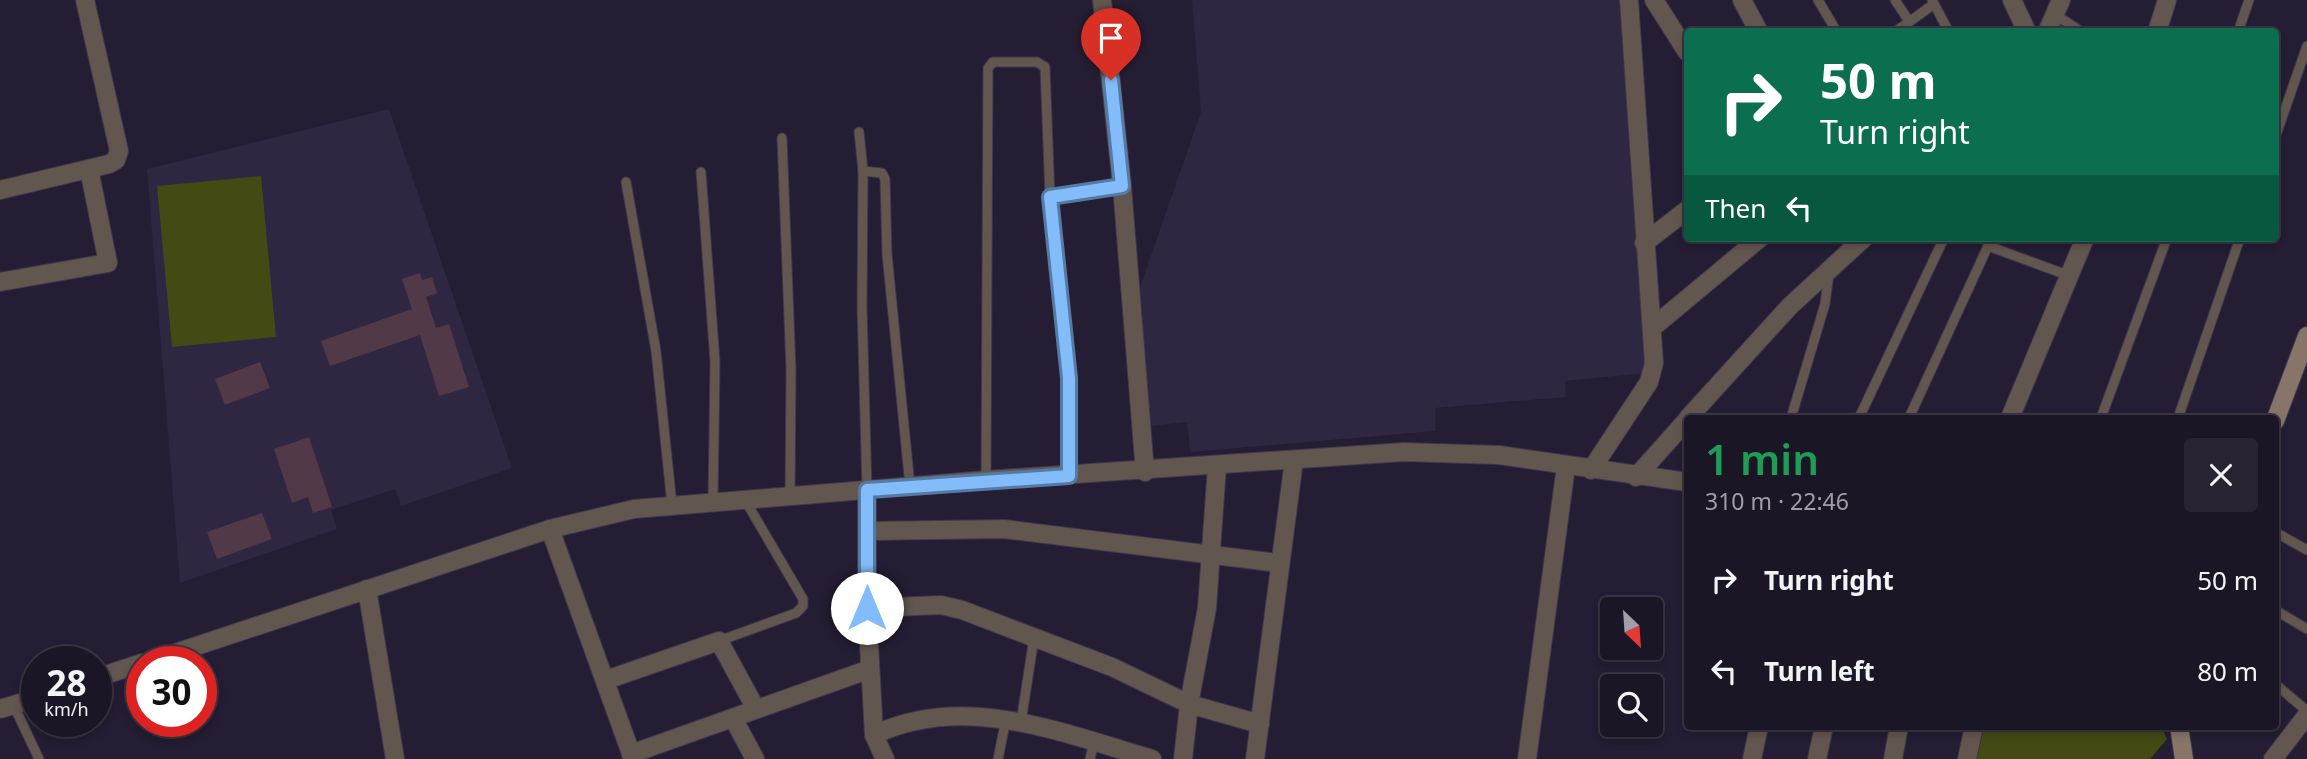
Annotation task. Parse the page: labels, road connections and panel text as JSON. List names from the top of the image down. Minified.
{"north":"bottom right","page":{"turn":["50 m","Turn right"],"then":"Then","heading":["1 min","310 m · 22:46"],"list":[{"name":"Turn right","value":"50 m"},{"name":"Turn left","value":"80 m"}],"speed":"28 km/h","limit":"30"}}
